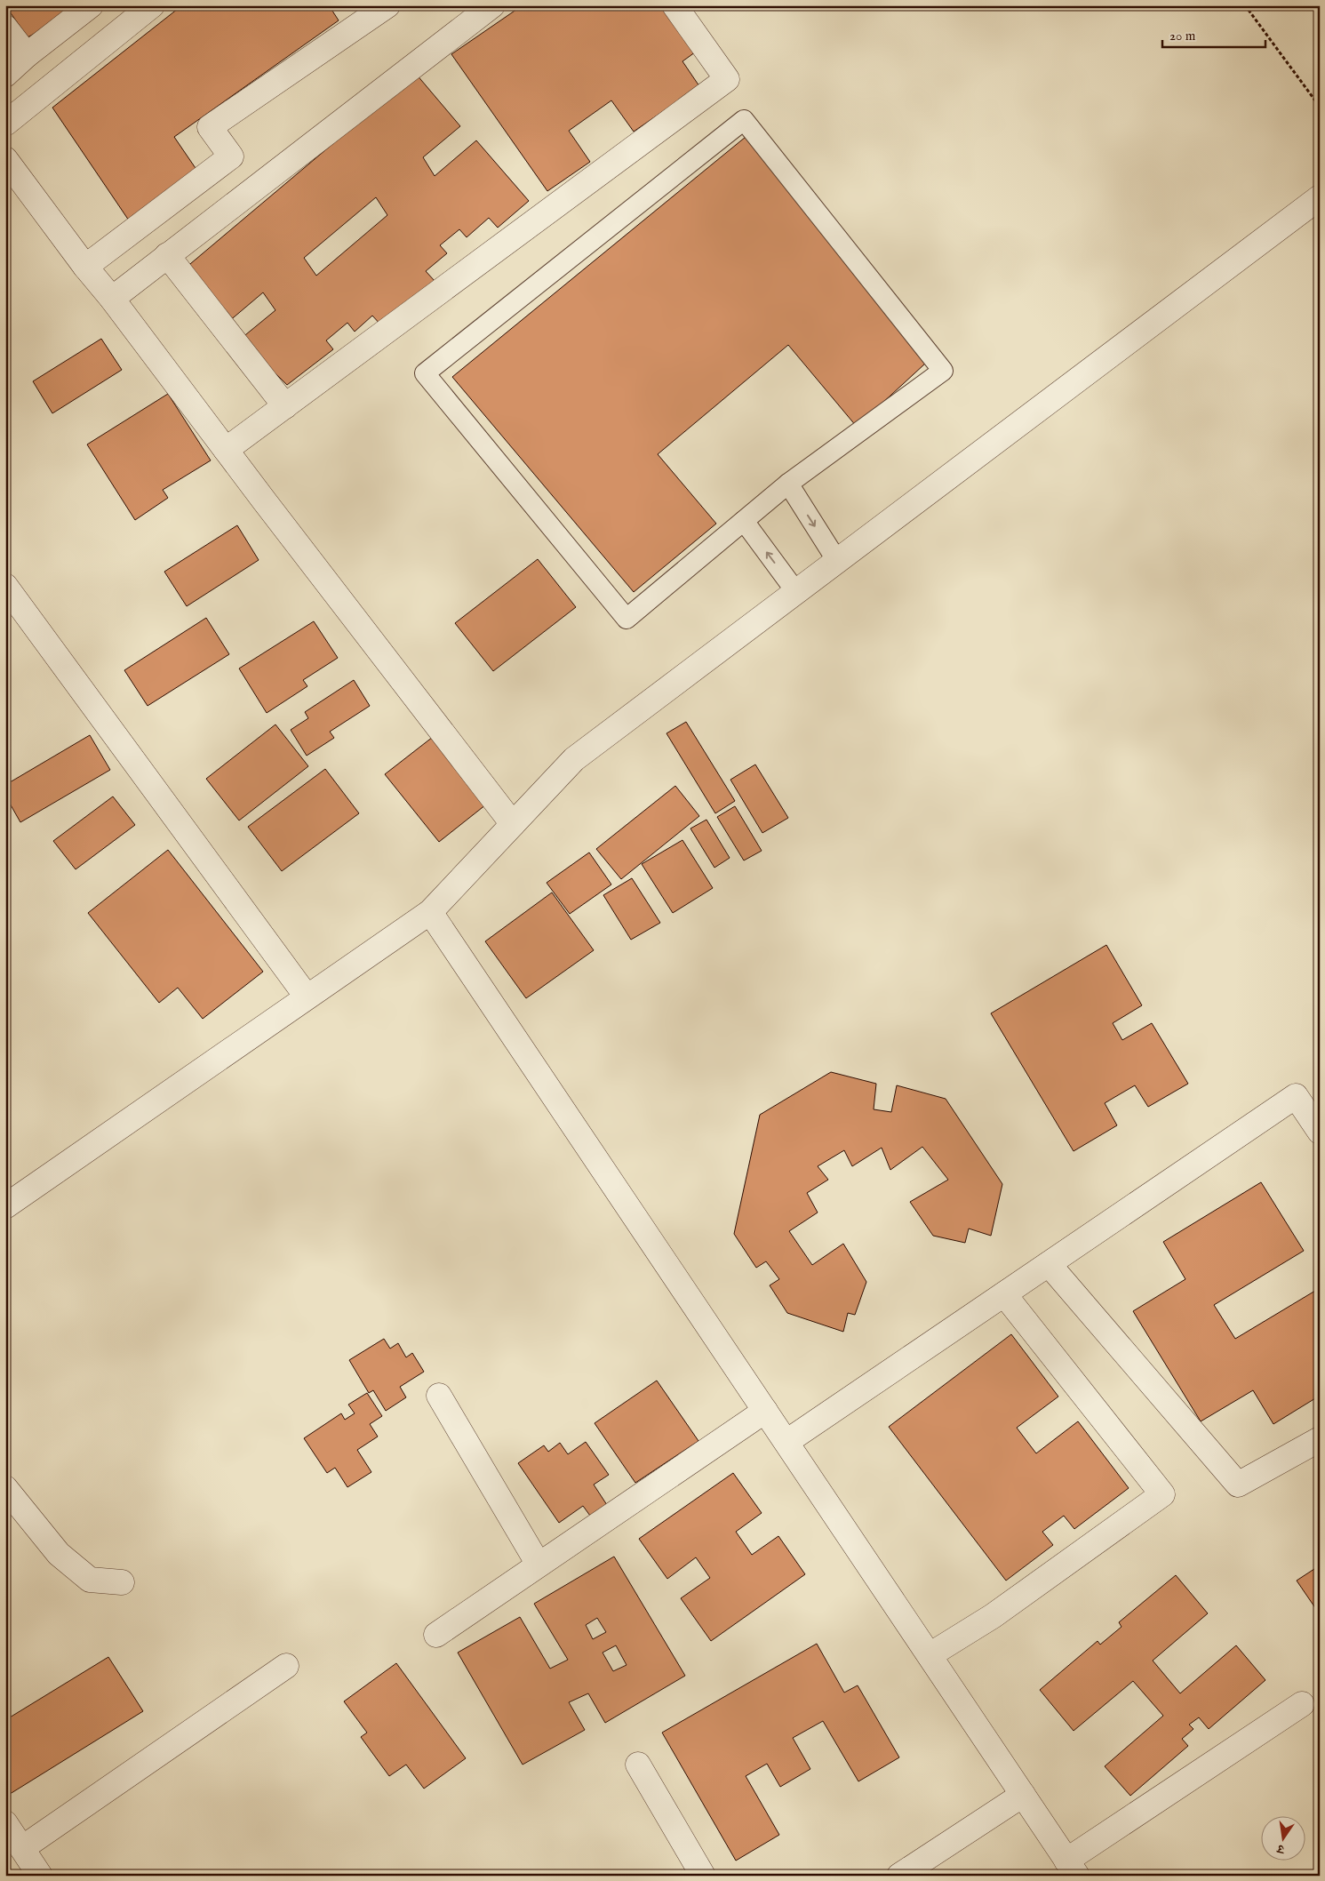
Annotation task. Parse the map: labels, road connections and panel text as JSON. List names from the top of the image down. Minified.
{"scale_bar":"20 m","north":"bottom"}
